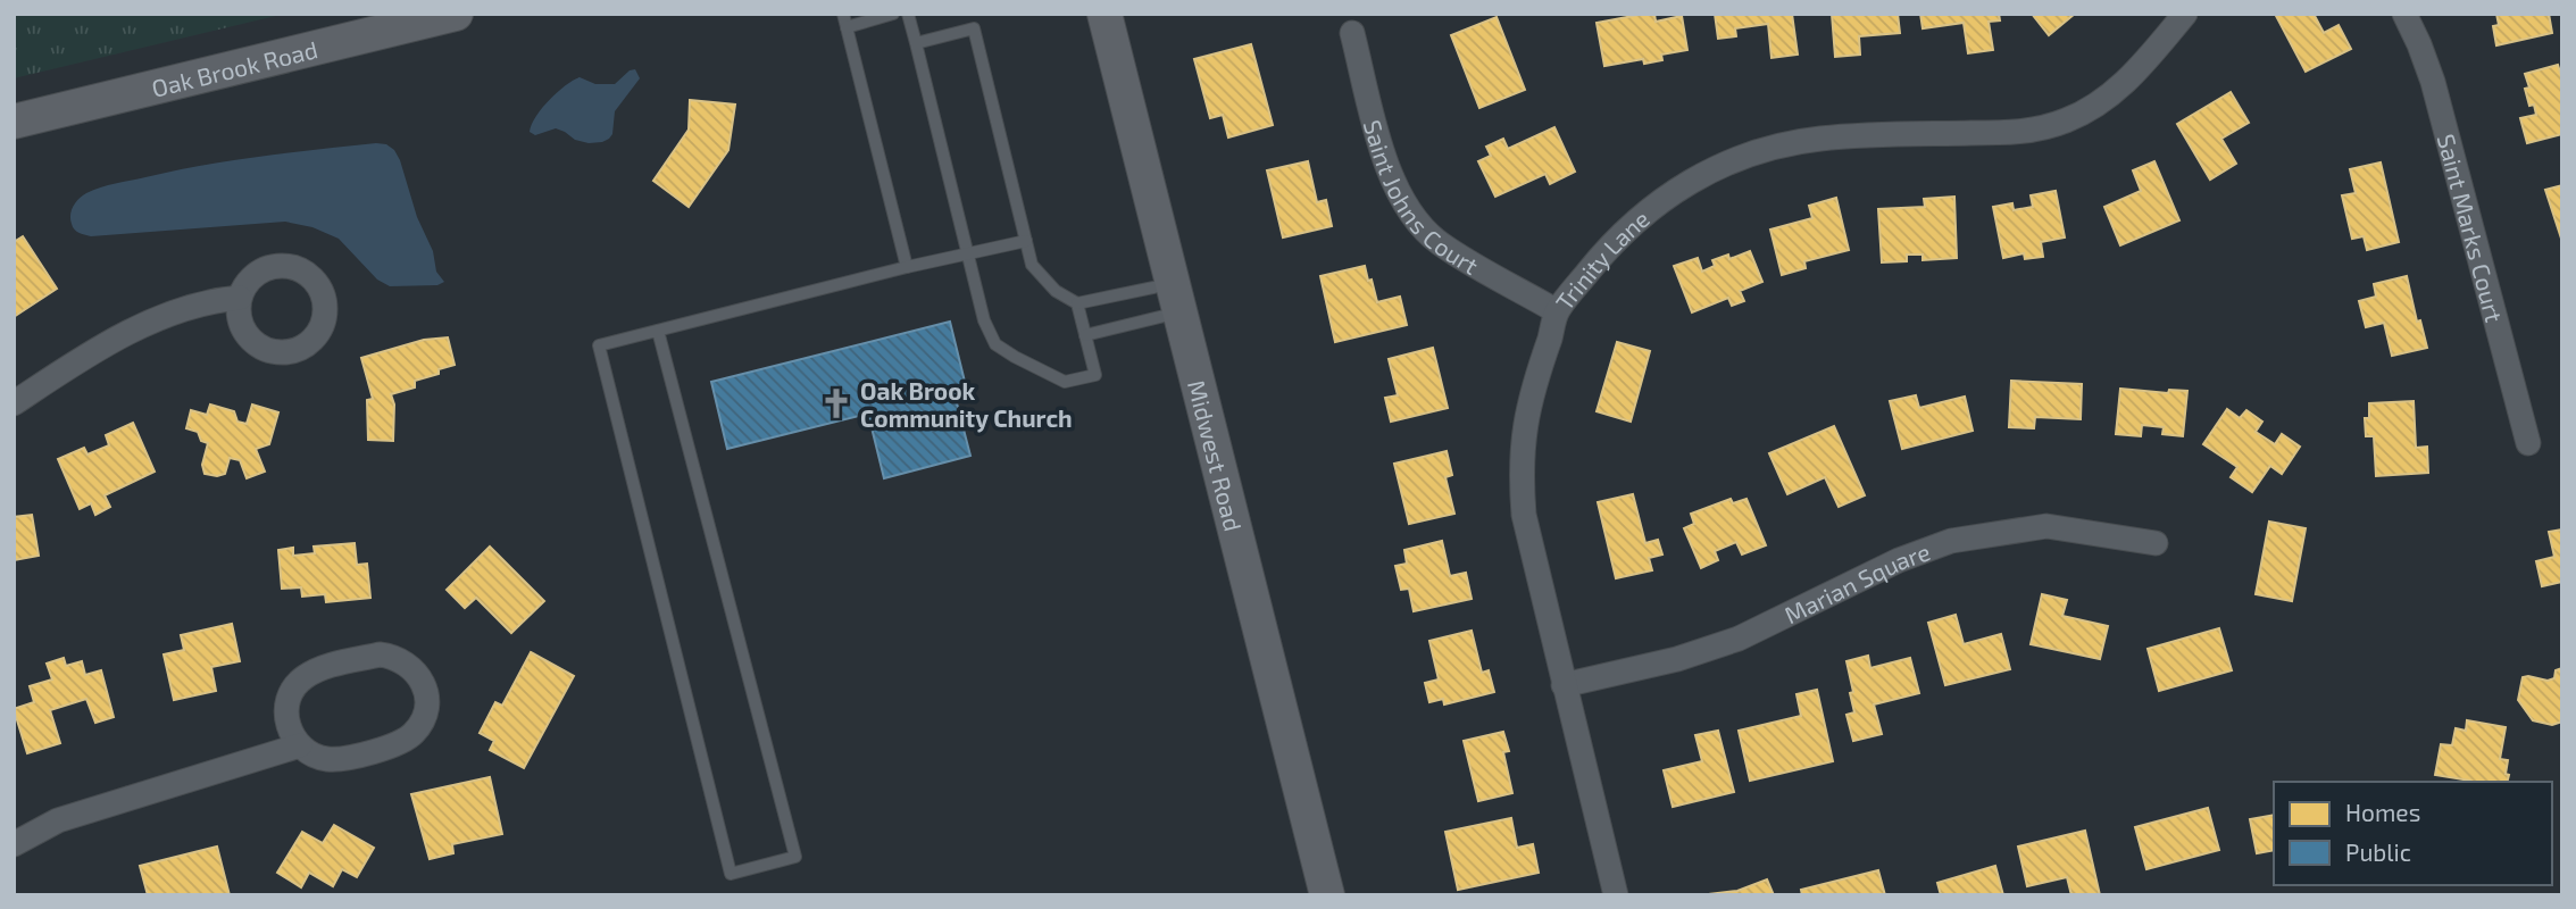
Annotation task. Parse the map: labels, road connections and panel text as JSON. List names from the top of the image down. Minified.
{"streets":{"main road":["Oak Brook Road","Midwest Road"],"street":["Saint Johns Court","Saint Marks Court","Trinity Lane","Marian Square"]},"crossings":[["Saint Johns Court","Trinity Lane"],["Trinity Lane","Marian Square"]],"places":{"church":["Oak Brook Community Church"]},"legend":["Homes","Public"]}
